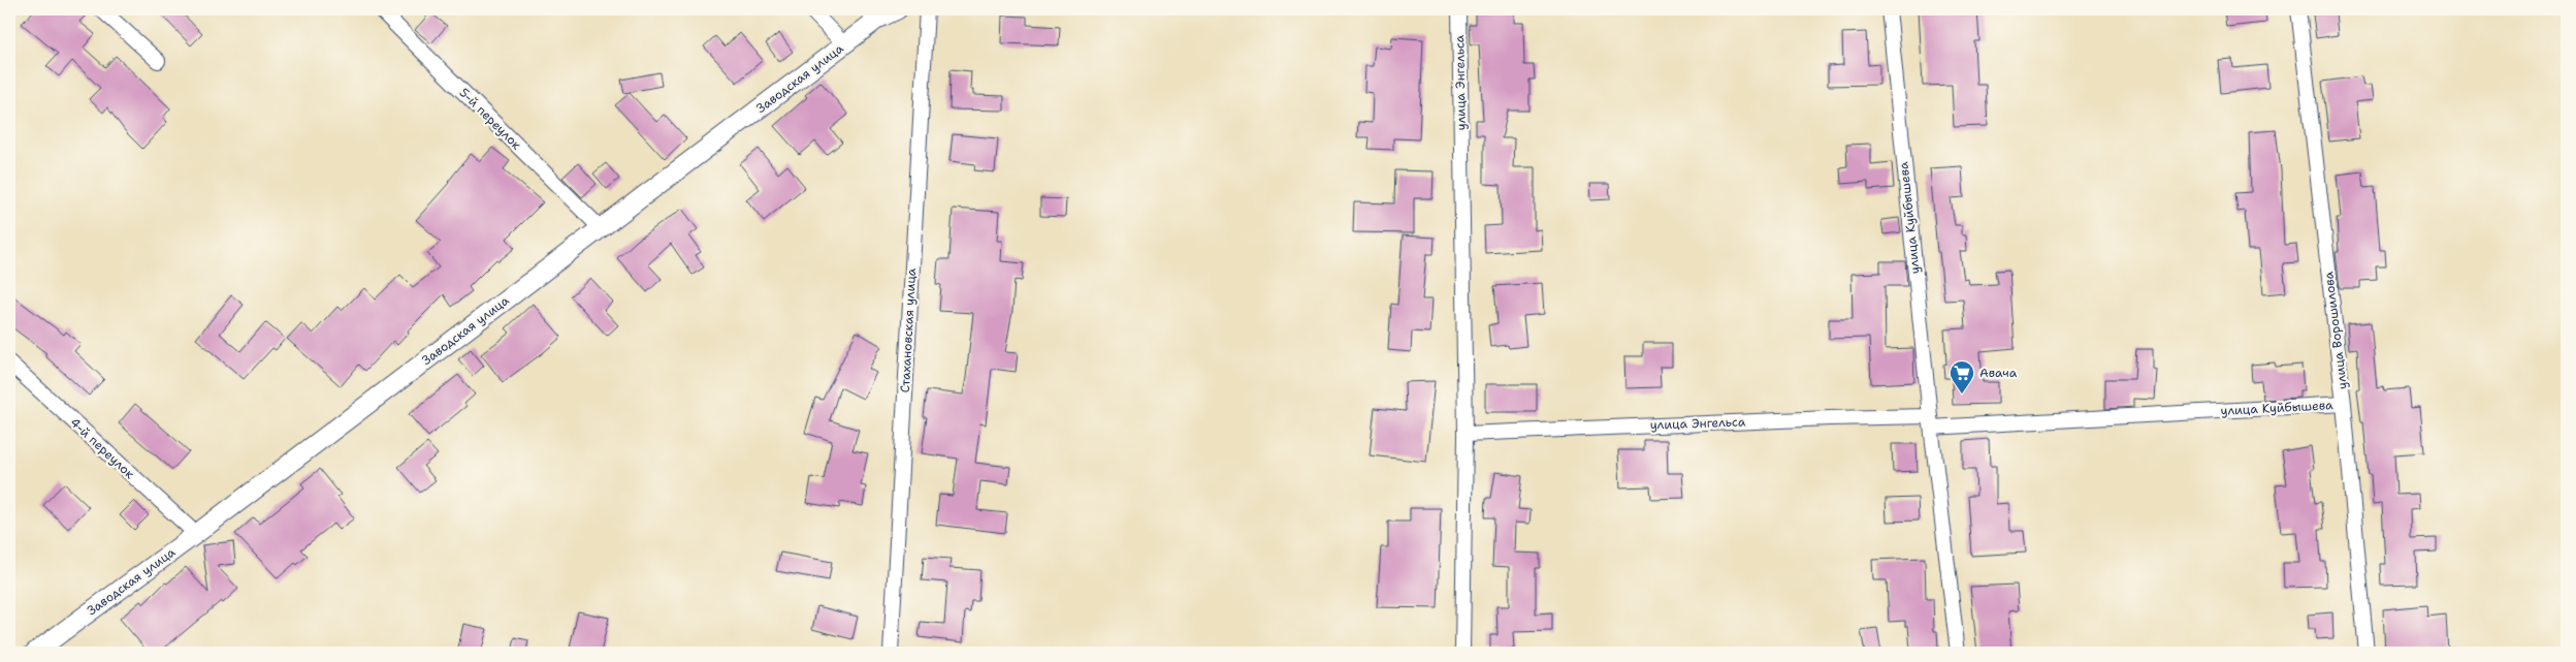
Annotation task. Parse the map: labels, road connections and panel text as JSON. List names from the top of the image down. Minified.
{"streets":{"street":["Заводская улица","улица Энгельса","5-й переулок","улица Куйбышева","Стахановская улица","улица Ворошилова","4-й переулок"]},"crossings":[["Заводская улица","5-й переулок"],["Заводская улица","4-й переулок"],["улица Энгельса","улица Куйбышева"],["улица Куйбышева","улица Ворошилова"]],"places":{"supermarket":["Авача"]}}
